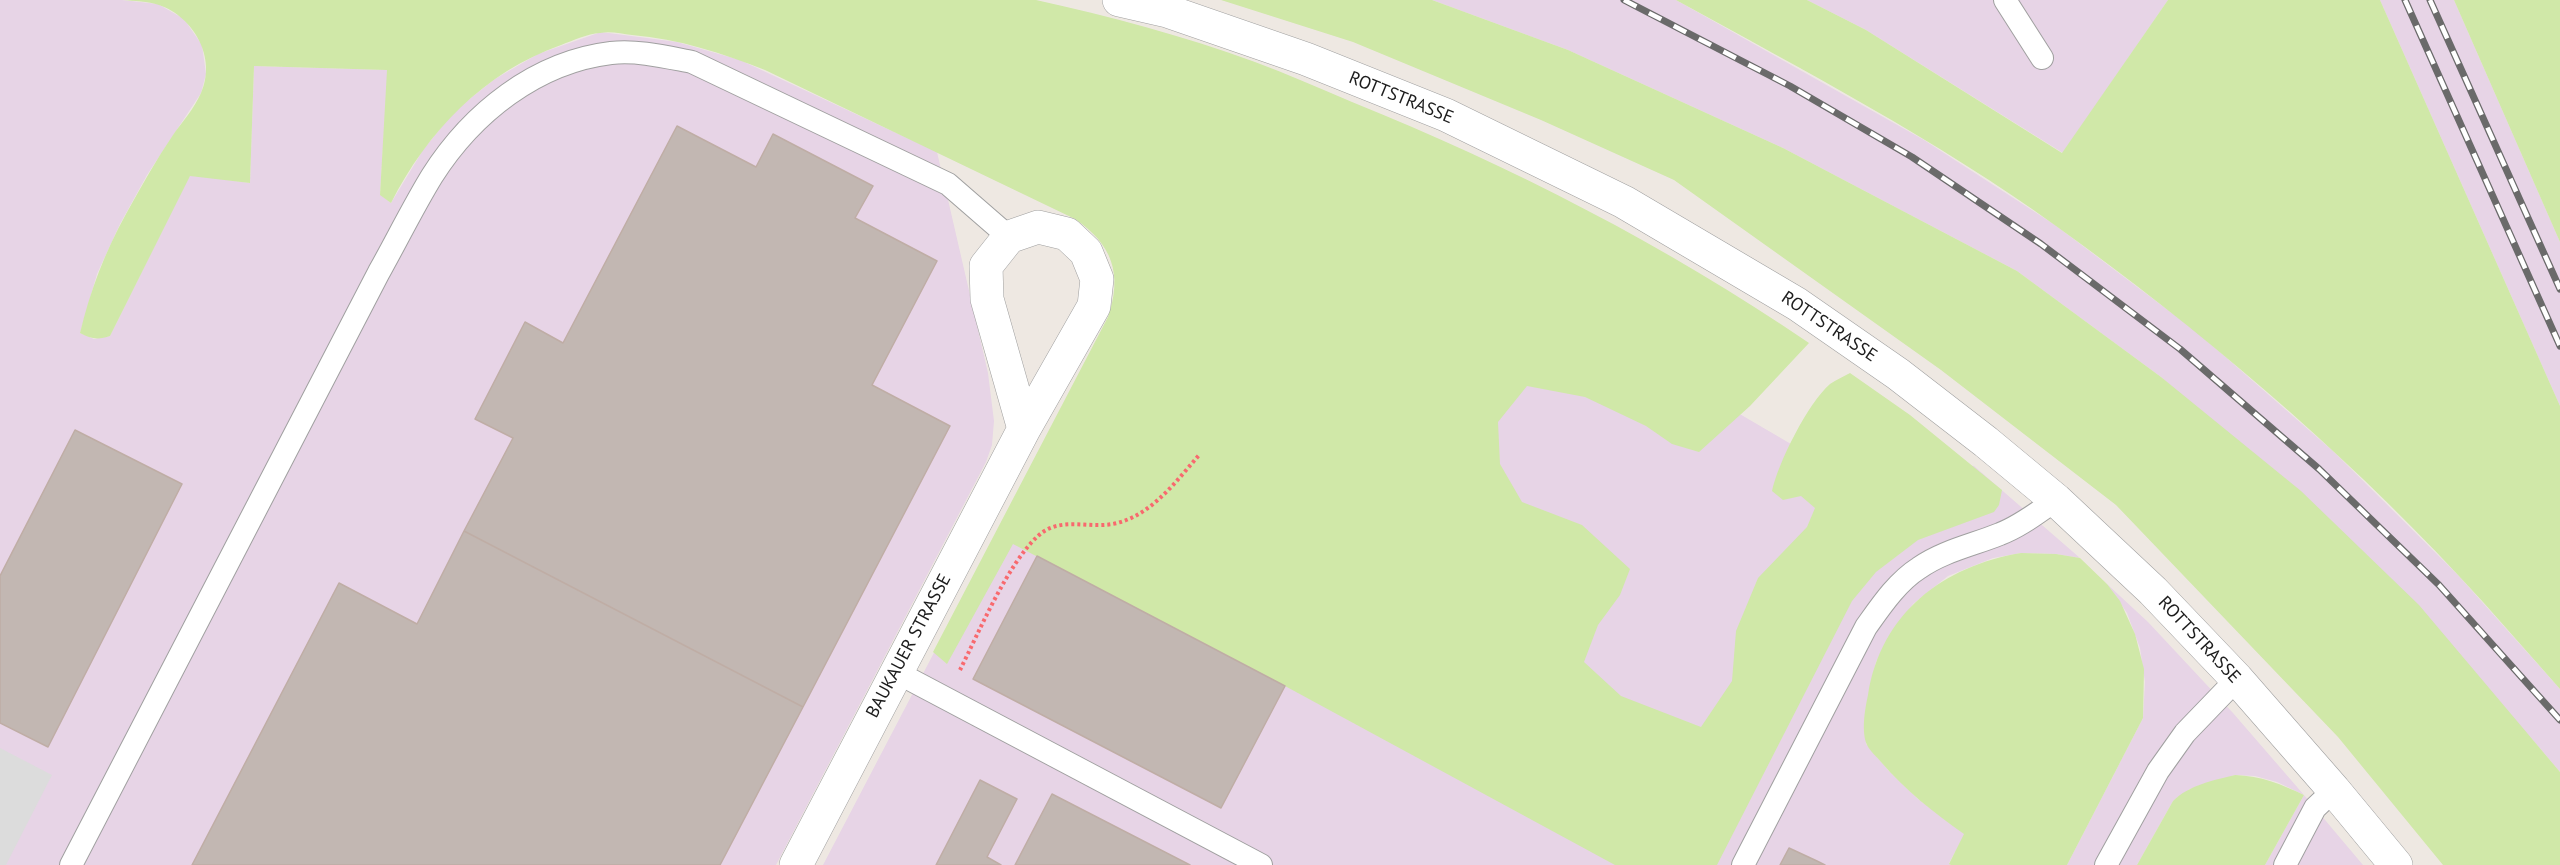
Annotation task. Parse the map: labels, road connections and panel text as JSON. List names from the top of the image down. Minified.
{"streets":{"street":["ROTTSTRASSE","BAUKAUER STRASSE"]}}
